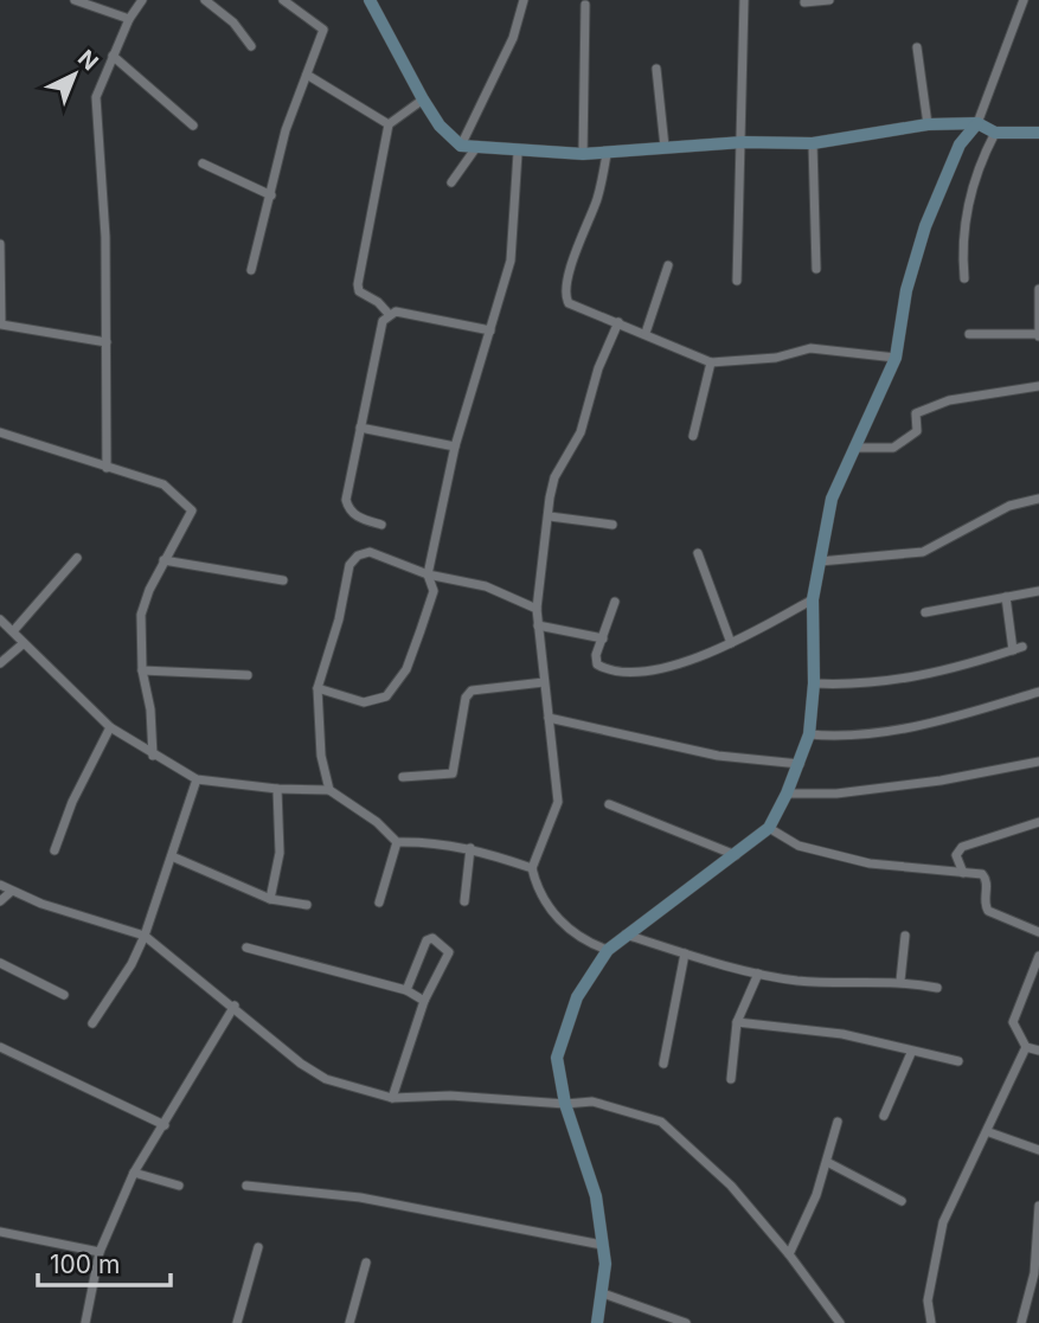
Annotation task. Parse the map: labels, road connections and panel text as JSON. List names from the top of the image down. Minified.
{"scale_bar":"100 m","north":"top right"}
